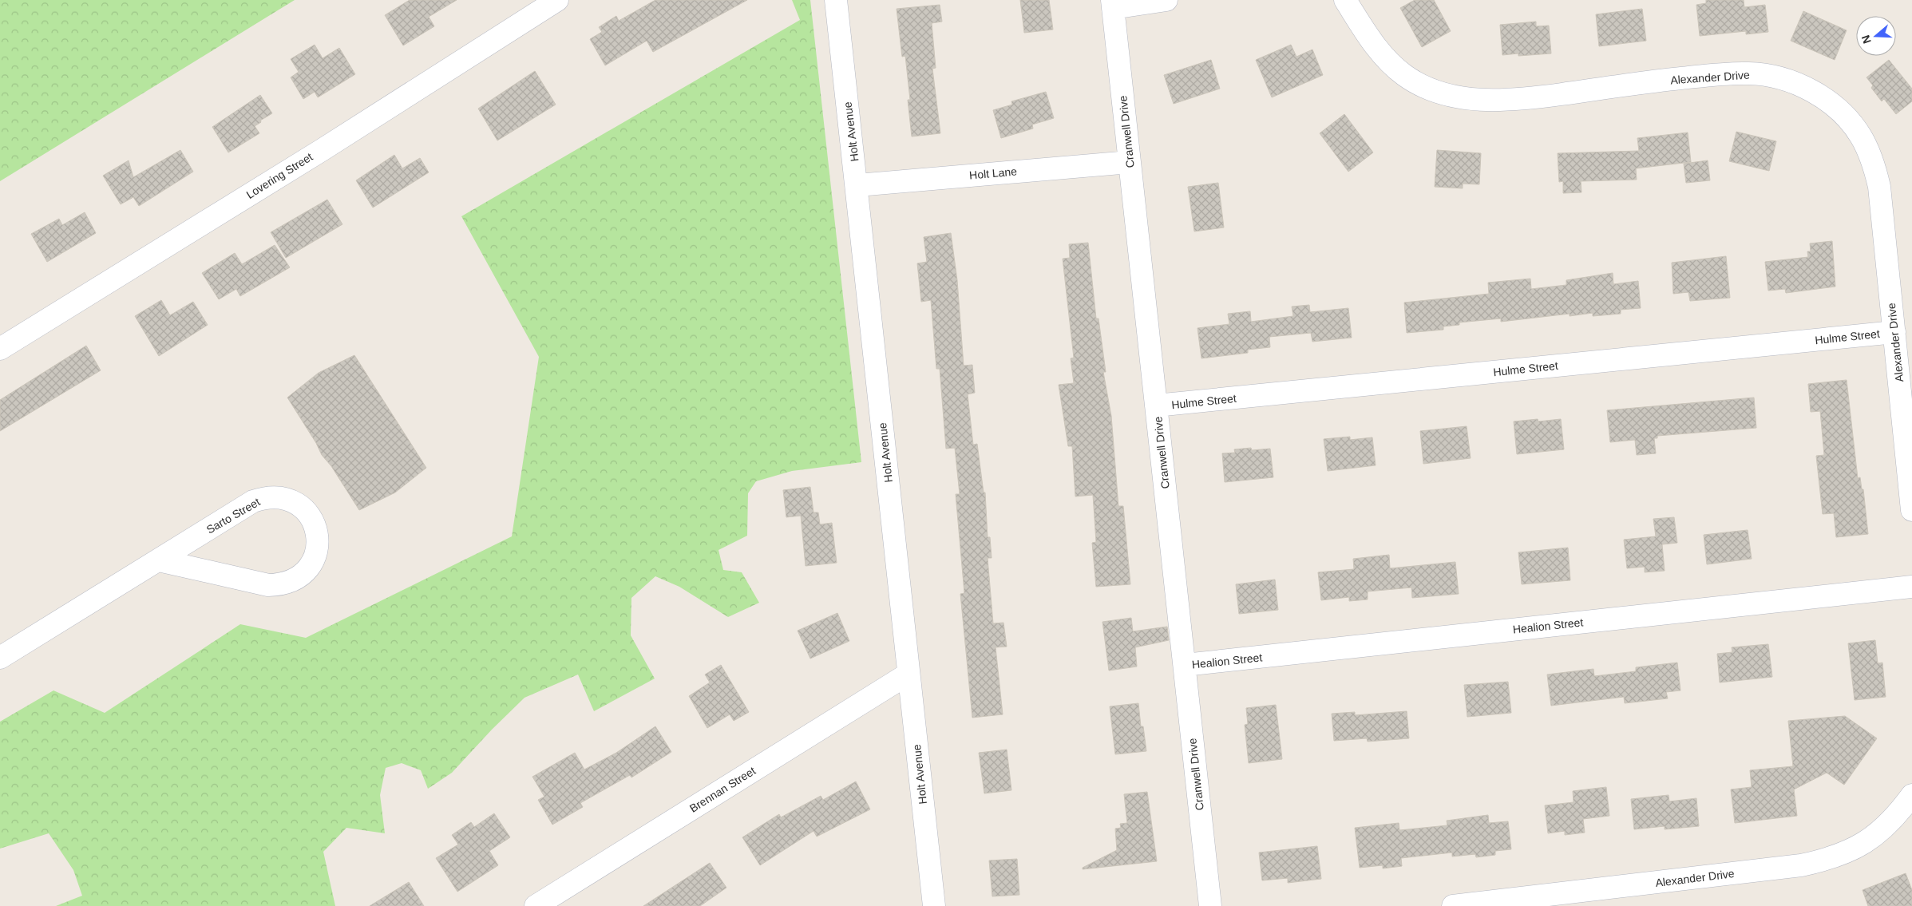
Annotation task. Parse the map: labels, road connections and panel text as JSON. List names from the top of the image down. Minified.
{"streets":{"street":["Alexander Drive","Holt Avenue","Cranwell Drive","Holt Lane","Lovering Street","Hulme Street","Sarto Street","Healion Street","Brennan Street"]},"crossings":[["Alexander Drive","Hulme Street"],["Holt Avenue","Holt Lane"],["Holt Avenue","Brennan Street"],["Cranwell Drive","Holt Lane"],["Cranwell Drive","Hulme Street"],["Cranwell Drive","Healion Street"]],"north":"left"}
